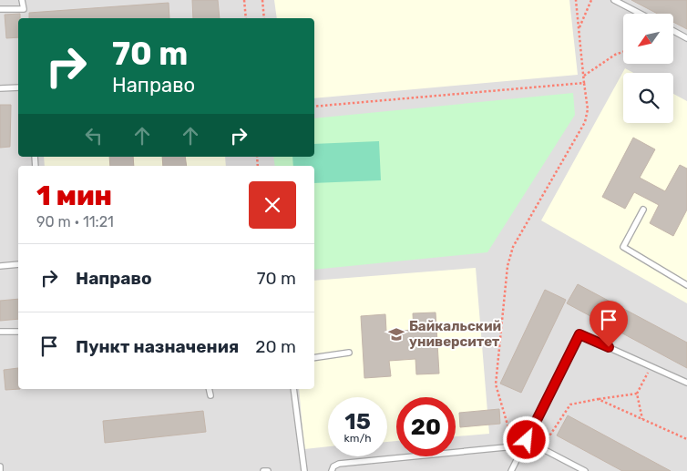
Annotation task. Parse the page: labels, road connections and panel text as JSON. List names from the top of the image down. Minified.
{"places":{"school or university":["Байкальский университет"]},"north":"bottom left","page":{"turn":["70 m","Направо"],"heading":["1 мин","90 m · 11:21"],"list":[{"name":"Направо","value":"70 m"},{"name":"Пункт назначения","value":"20 m"}],"speed":"15 km/h","limit":"20"}}
